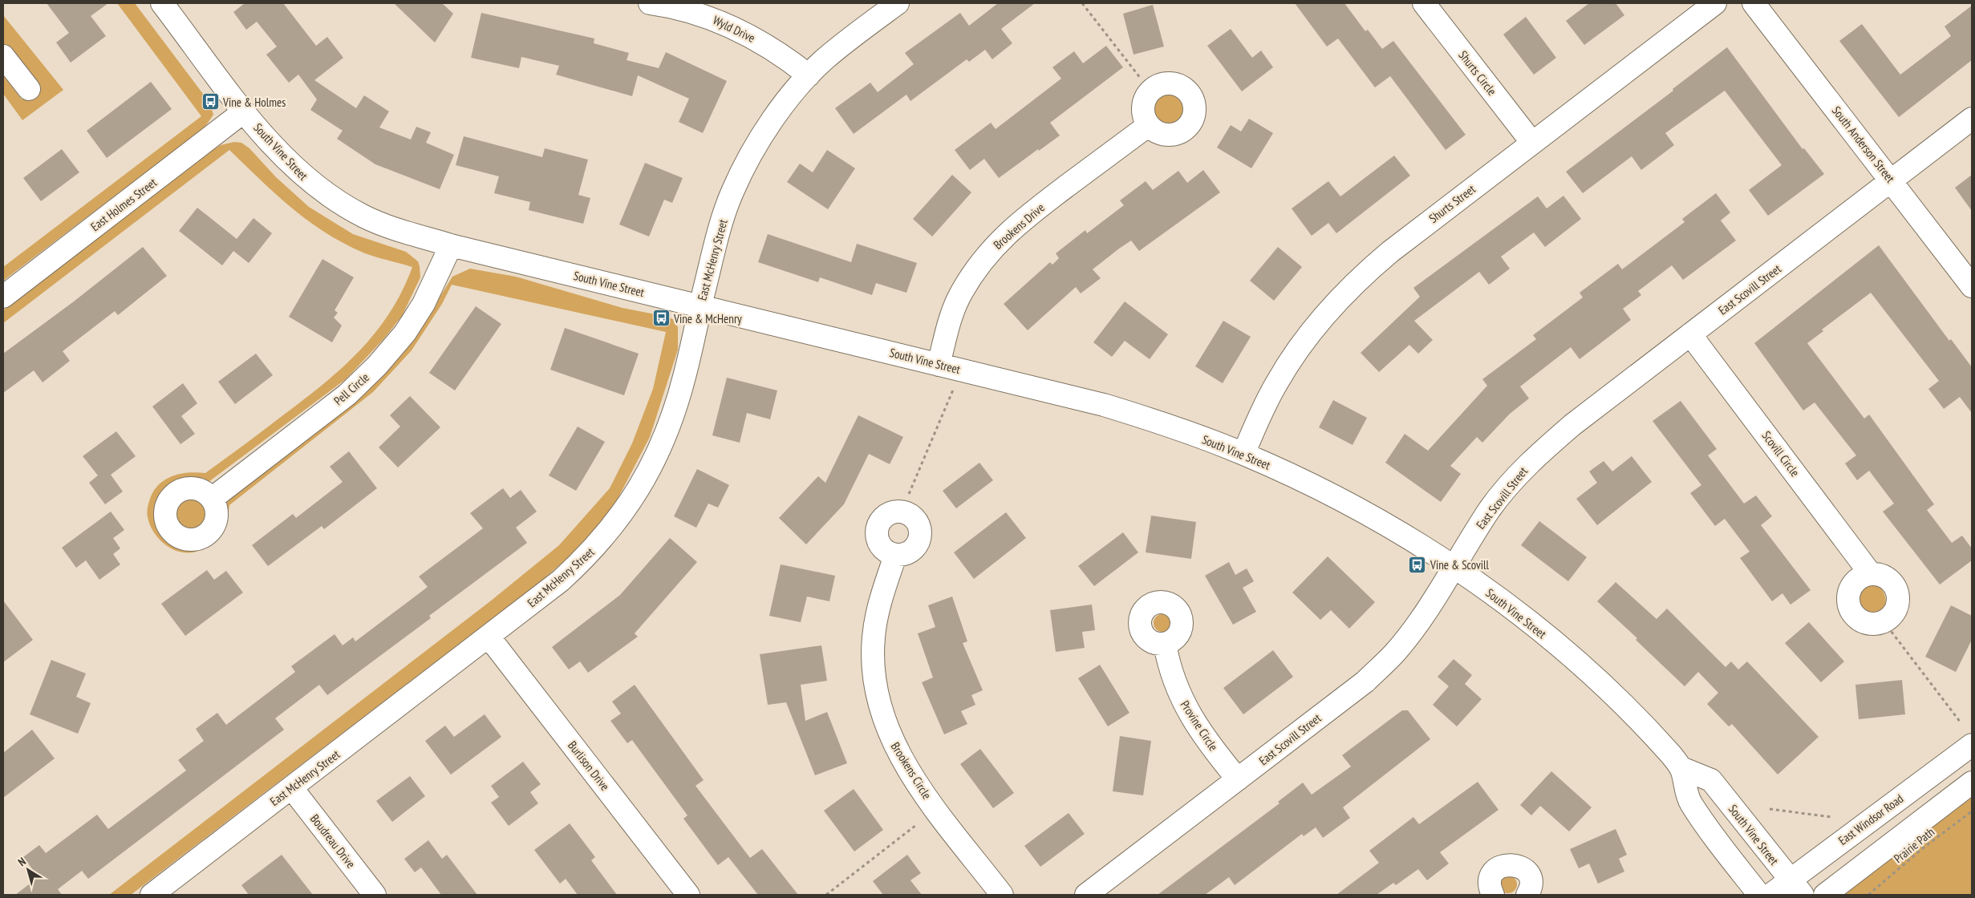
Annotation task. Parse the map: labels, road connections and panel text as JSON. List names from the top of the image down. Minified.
{"streets":{"street":["Wyld Drive","Shurts Circle","South Anderson Street","South Vine Street","Shurts Street","East Holmes Street","Brookens Drive","East McHenry Street","East Scovill Street","Pell Circle","Scovill Circle","Provine Circle","Burlison Drive","Brookens Circle","East Windsor Road","Boudreau Drive"],"path":["Prairie Path"]},"crossings":[["Wyld Drive","East McHenry Street"],["Shurts Circle","Shurts Street"],["South Anderson Street","East Scovill Street"],["South Vine Street","Shurts Street"],["South Vine Street","East Holmes Street"],["South Vine Street","Brookens Drive"],["South Vine Street","East McHenry Street"],["South Vine Street","East Scovill Street"],["South Vine Street","Pell Circle"],["South Vine Street","East Windsor Road"],["East McHenry Street","Burlison Drive"],["East McHenry Street","Boudreau Drive"],["East Scovill Street","Scovill Circle"],["East Scovill Street","Provine Circle"]],"places":{"bus stop":["Vine & Holmes","Vine & McHenry","Vine & Scovill"]},"north":"top left"}
